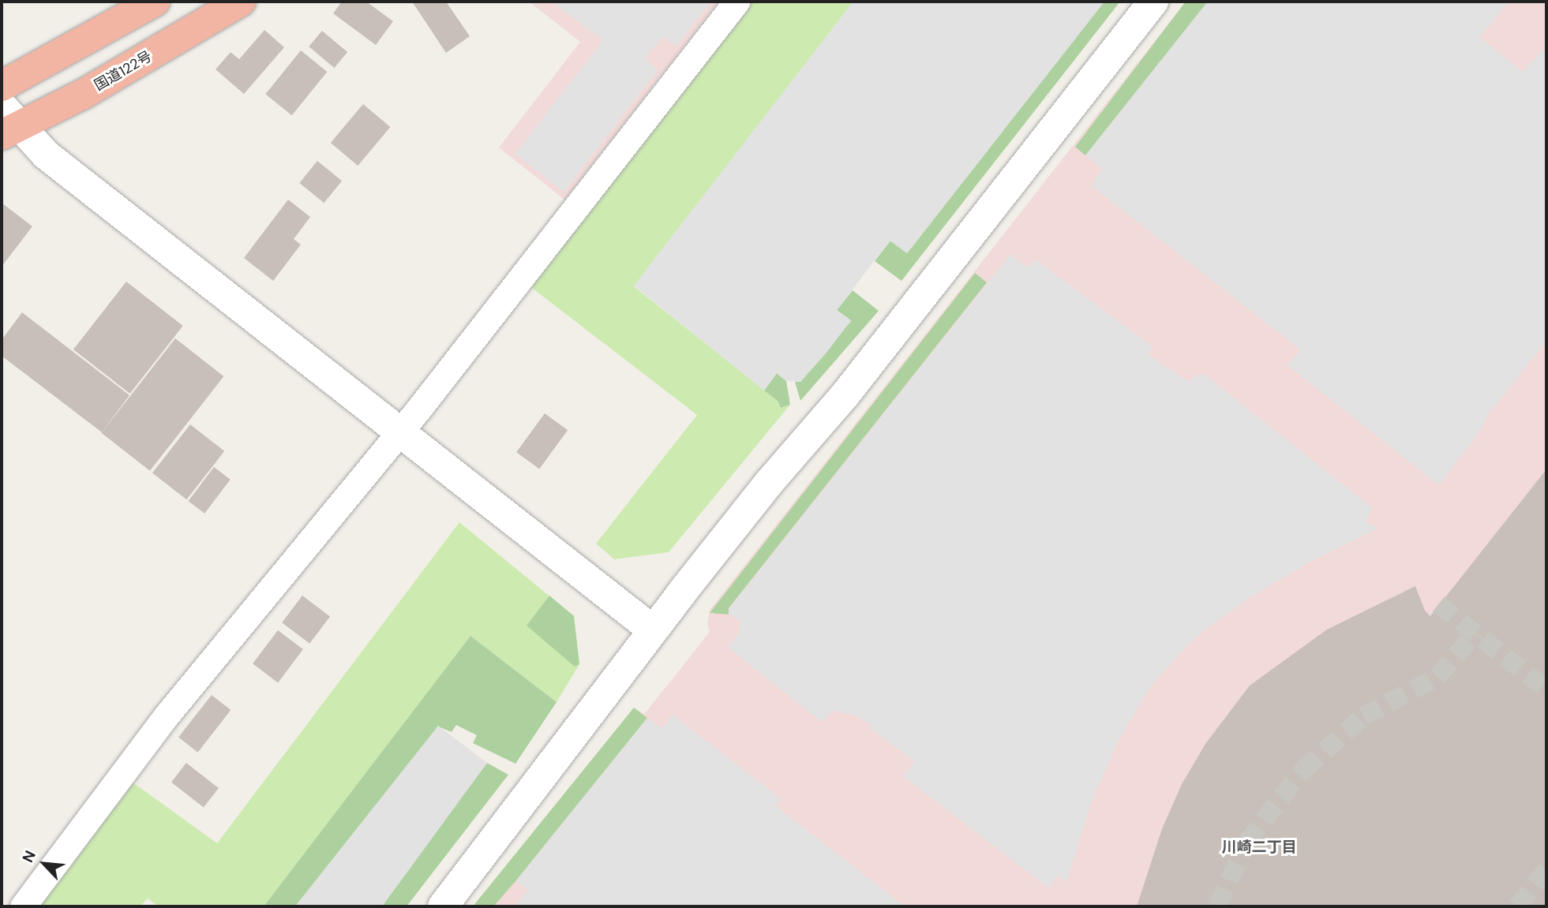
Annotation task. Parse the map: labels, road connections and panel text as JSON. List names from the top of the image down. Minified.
{"streets":{"highway":["国道122号"]},"districts":["川崎二丁目"],"north":"top left"}
